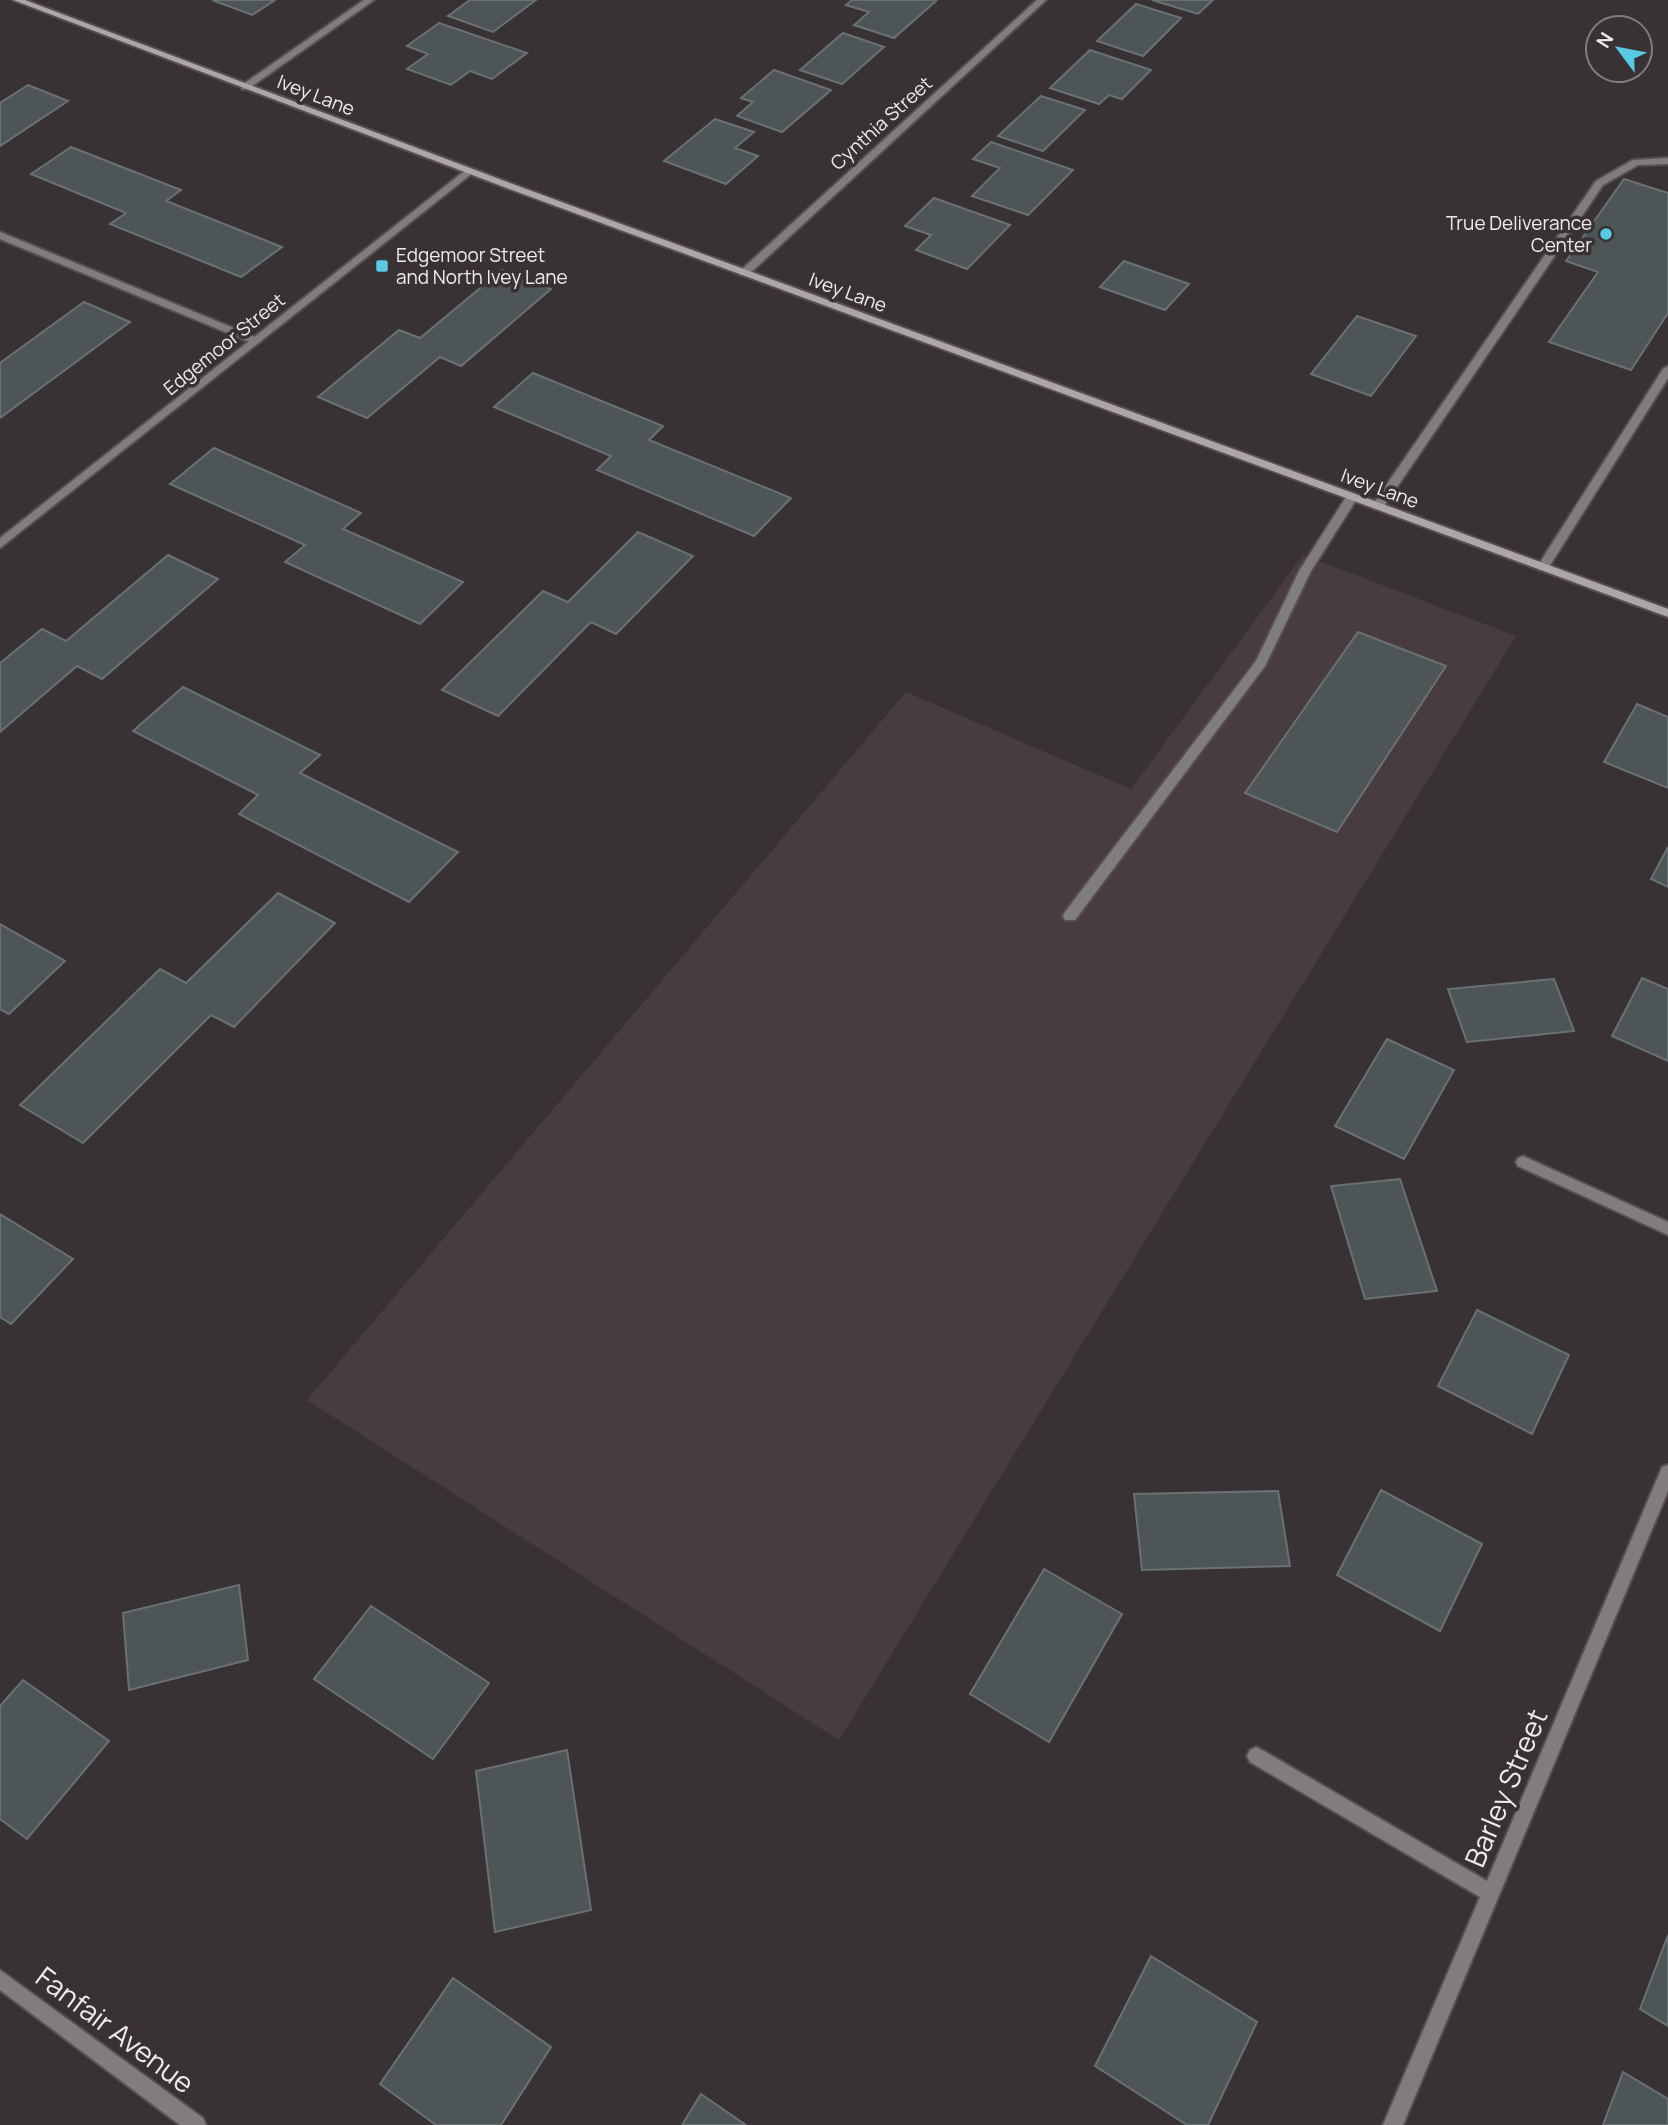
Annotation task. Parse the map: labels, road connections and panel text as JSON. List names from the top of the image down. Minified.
{"streets":{"street":["Ivey Lane","Cynthia Street","Edgemoor Street","Barley Street","Fanfair Avenue"]},"crossings":[["Ivey Lane","Cynthia Street"],["Ivey Lane","Edgemoor Street"]],"places":{"other":["True Deliverance Center"],"transit":["Edgemoor Street and North Ivey Lane"]},"north":"top left"}
